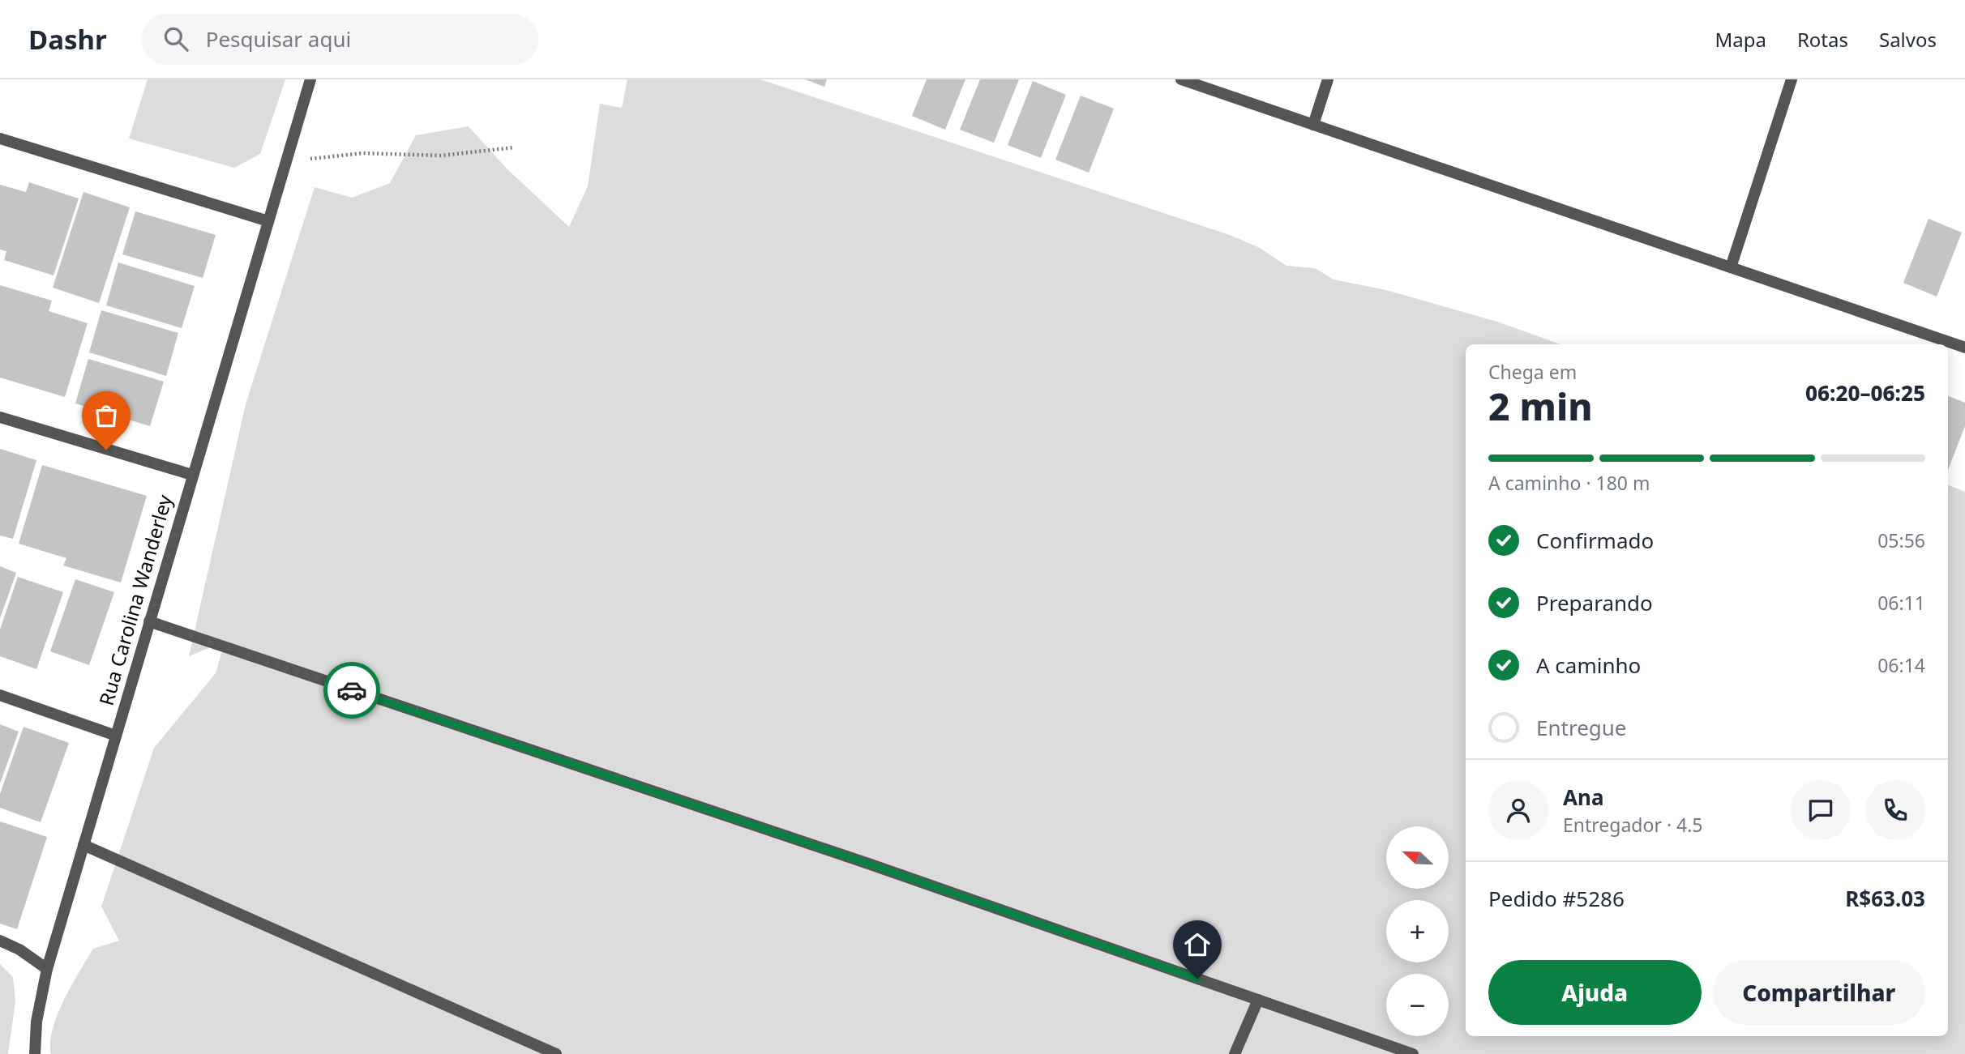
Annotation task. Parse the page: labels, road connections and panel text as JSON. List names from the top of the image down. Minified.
{"streets":{"street":["Rua Carolina Wanderley"]},"north":"top left","page":{"header":"Dashr","search":"Pesquisar aqui","nav":["Mapa","Rotas","Salvos"],"heading":["2 min","Chega em","06:20–06:25"],"panel":["Ana","Entregador · 4.5","Pedido #5286","R$63.03"],"bar":"A caminho · 180 m","list":[["Confirmado","05:56"],["Preparando","06:11"],["A caminho","06:14"],"Entregue"],"map_buttons":["+","−"],"buttons":["Ajuda","Compartilhar"]}}
